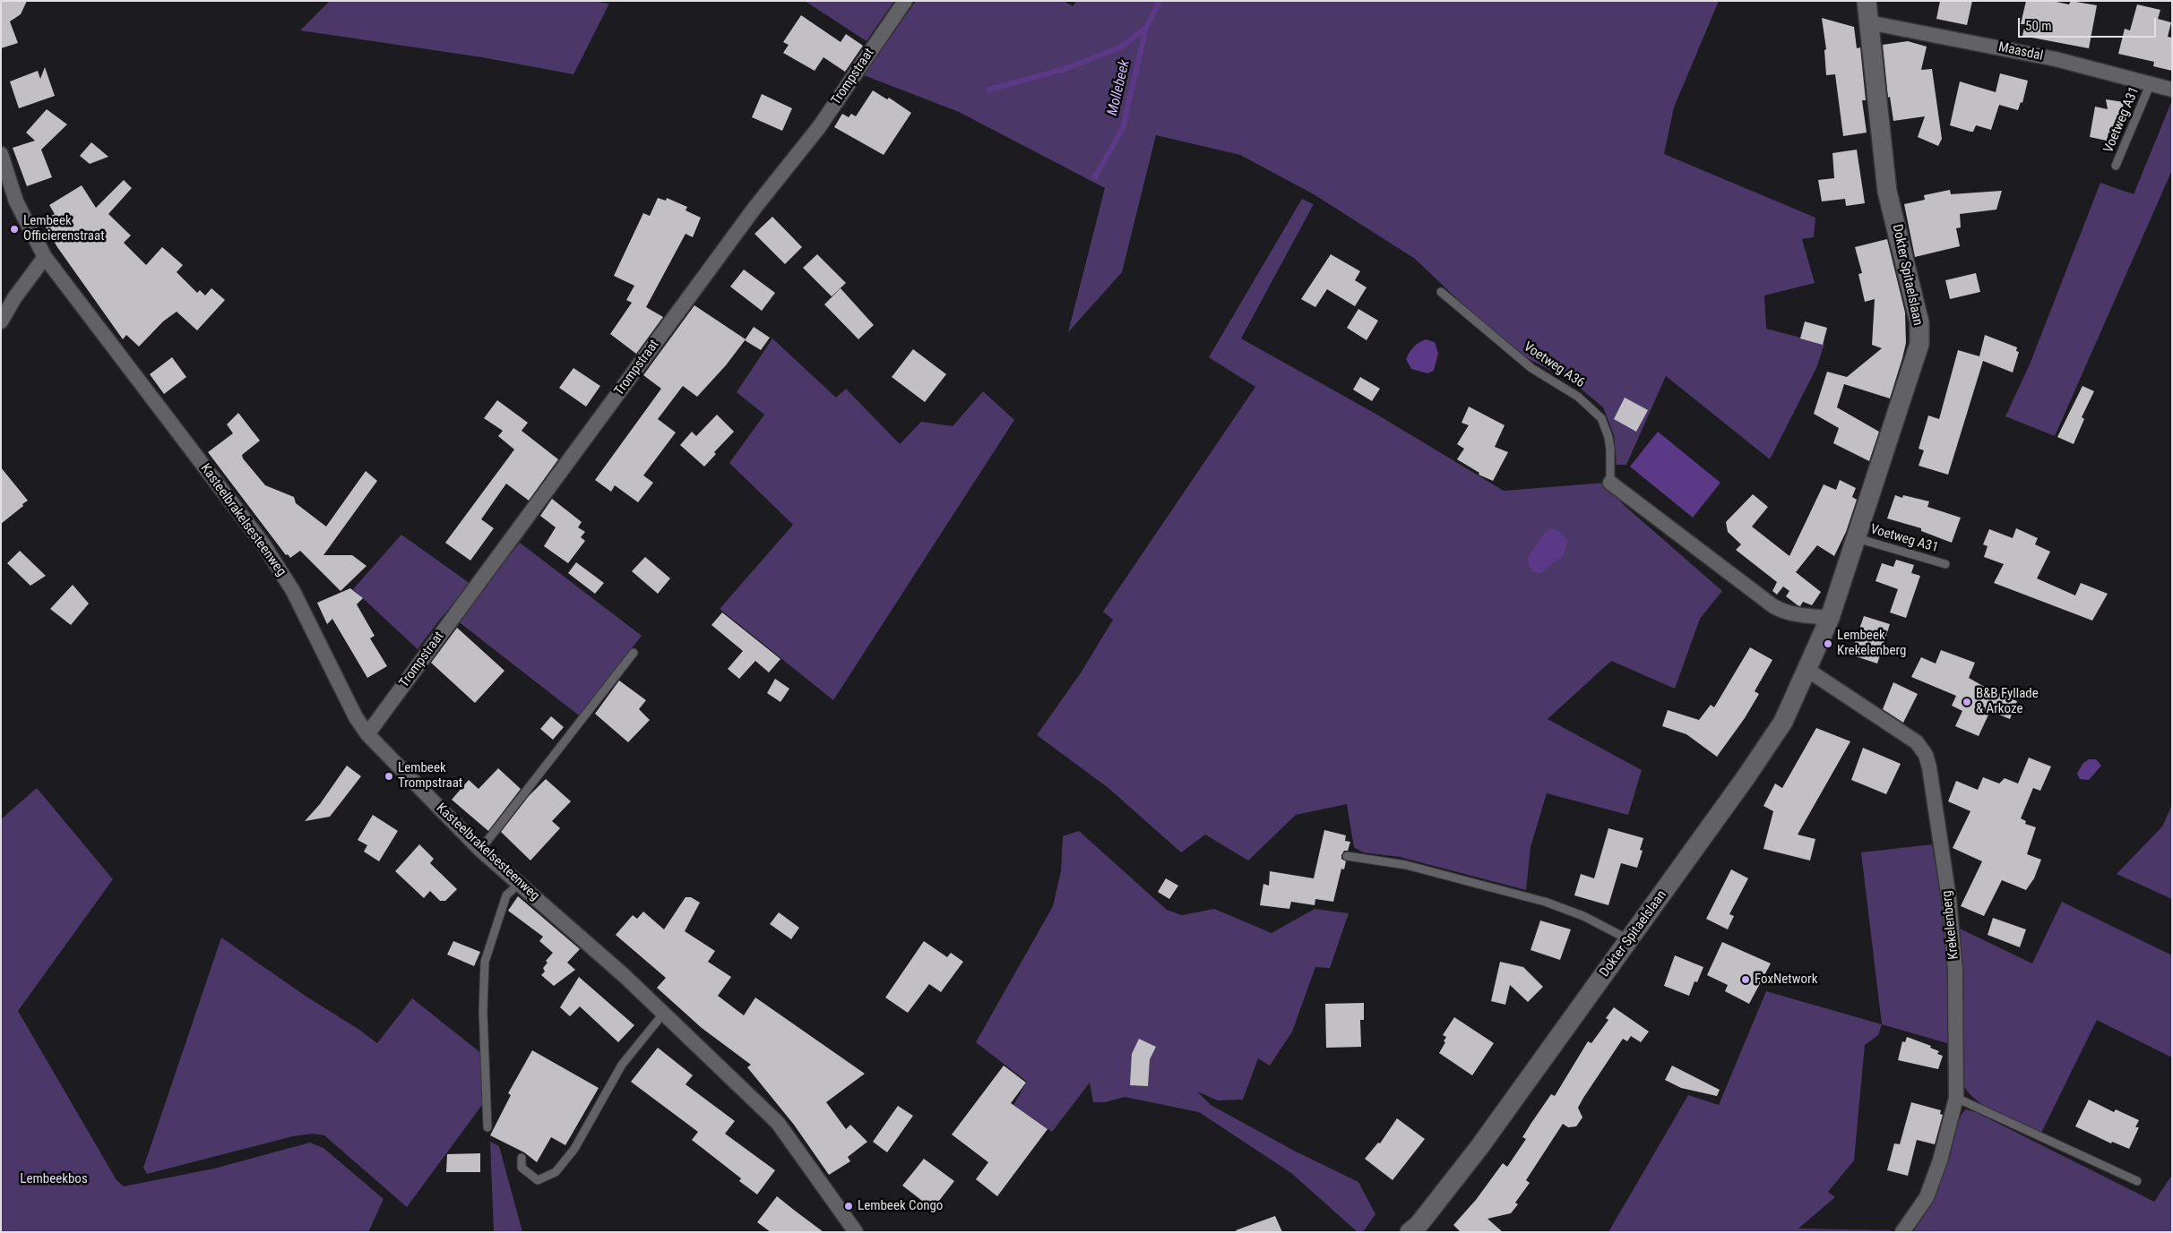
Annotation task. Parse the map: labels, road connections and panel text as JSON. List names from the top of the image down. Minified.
{"streets":{"street":["Maasdal","Trompstraat","Dokter Spitaelslaan","Kasteelbrakelsesteenweg","Krekelenberg"],"lane":["Voetweg A31","Voetweg A36"]},"crossings":[["Maasdal","Voetweg A31"],["Maasdal","Dokter Spitaelslaan"],["Trompstraat","Kasteelbrakelsesteenweg"],["Voetweg A31","Dokter Spitaelslaan"],["Dokter Spitaelslaan","Krekelenberg"]],"water":["Mollebeek"],"parks":["Lembeekbos"],"places":["Lembeek Officierenstraat","Lembeek Krekelenberg","B&B Fyllade & Arkoze","Lembeek Trompstraat","FoxNetwork","Lembeek Congo"],"scale_bar":"50 m"}
